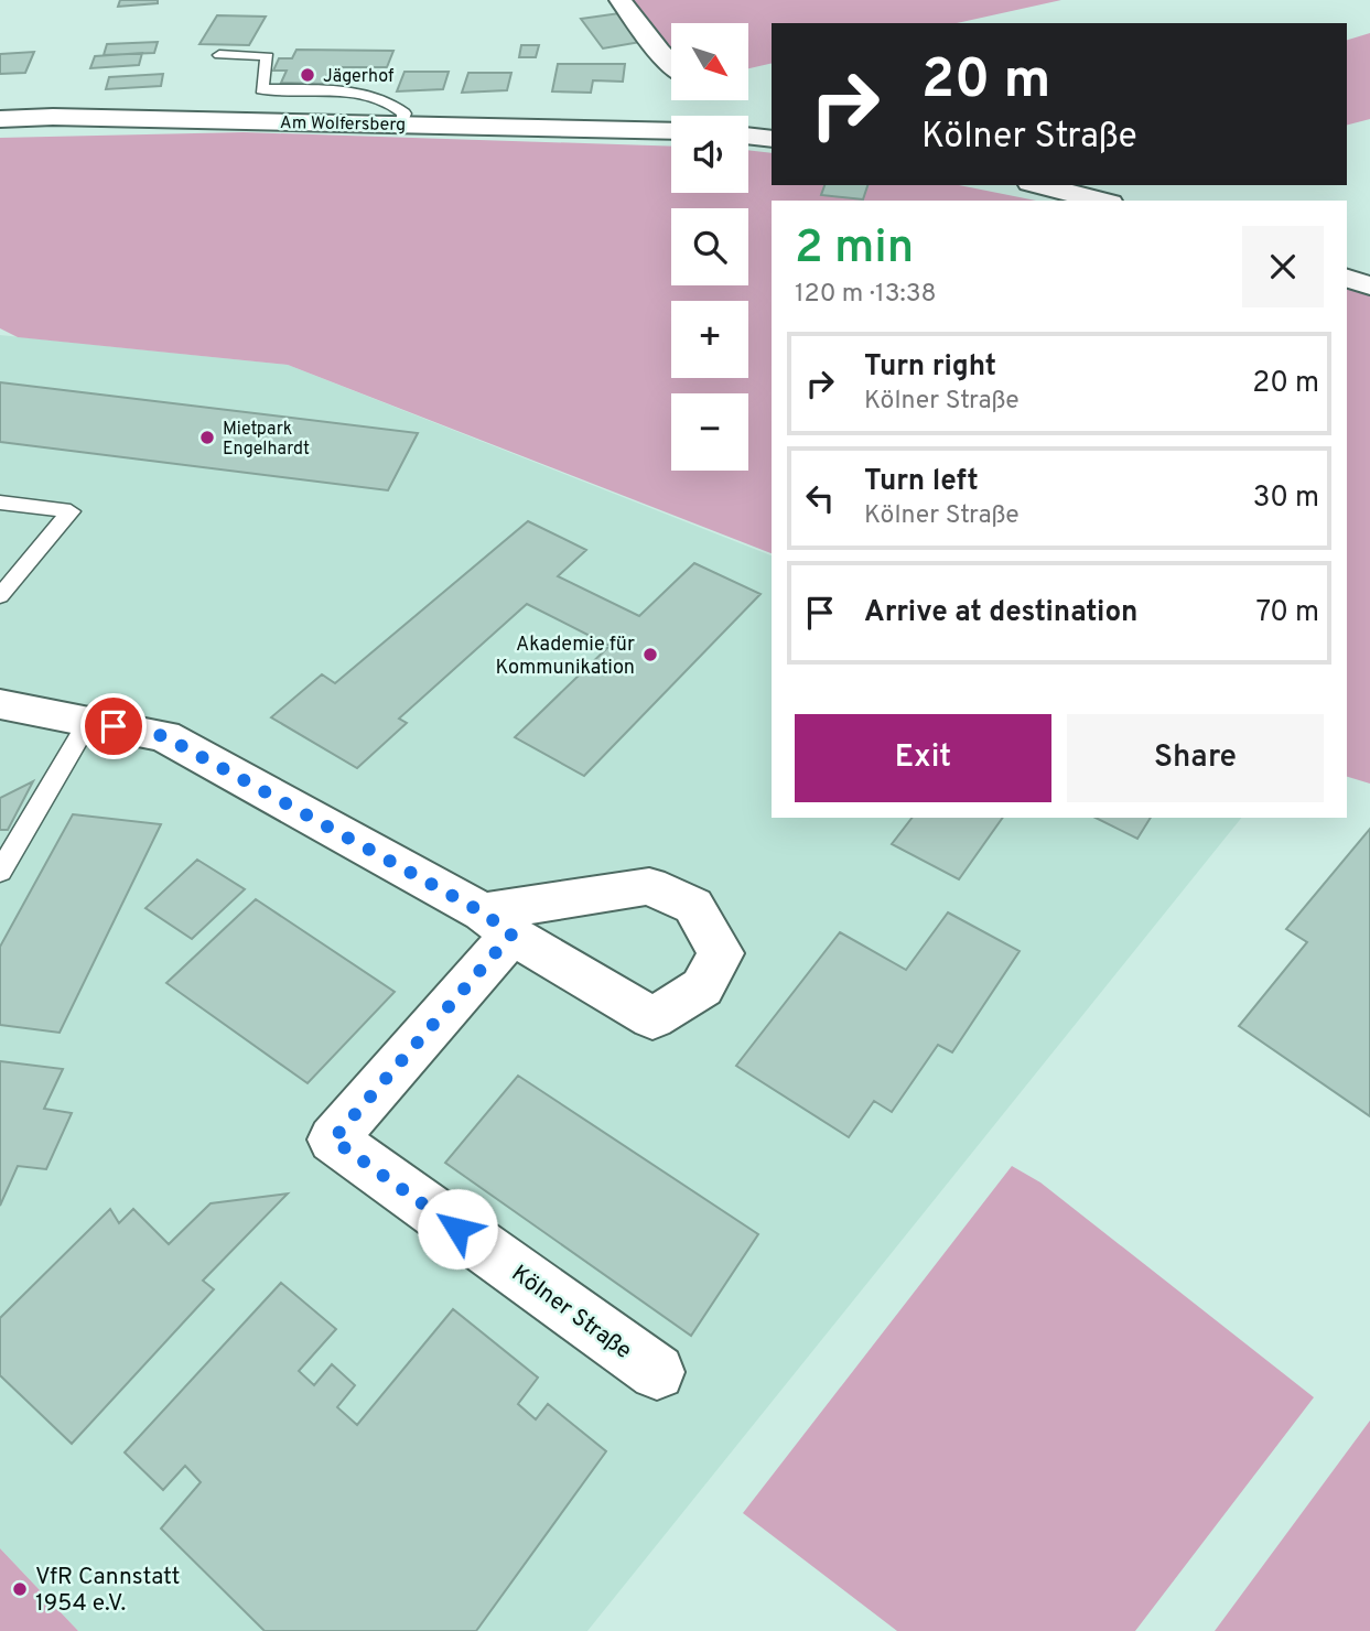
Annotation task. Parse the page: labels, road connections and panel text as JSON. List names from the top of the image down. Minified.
{"streets":{"street":["Am Wolfersberg","Kölner Straße"]},"places":["Jägerhof","Mietpark Engelhardt","Akademie für Kommunikation","VfR Cannstatt 1954 e.V."],"north":"bottom right","page":{"map_buttons":["+","−"],"turn":["20 m","Kölner Straße"],"heading":["2 min","120 m · 13:38"],"list":[{"name":"Turn right","note":"Kölner Straße","value":"20 m"},{"name":"Turn left","note":"Kölner Straße","value":"30 m"},{"name":"Arrive at destination","value":"70 m"}],"buttons":["Exit","Share"]}}
